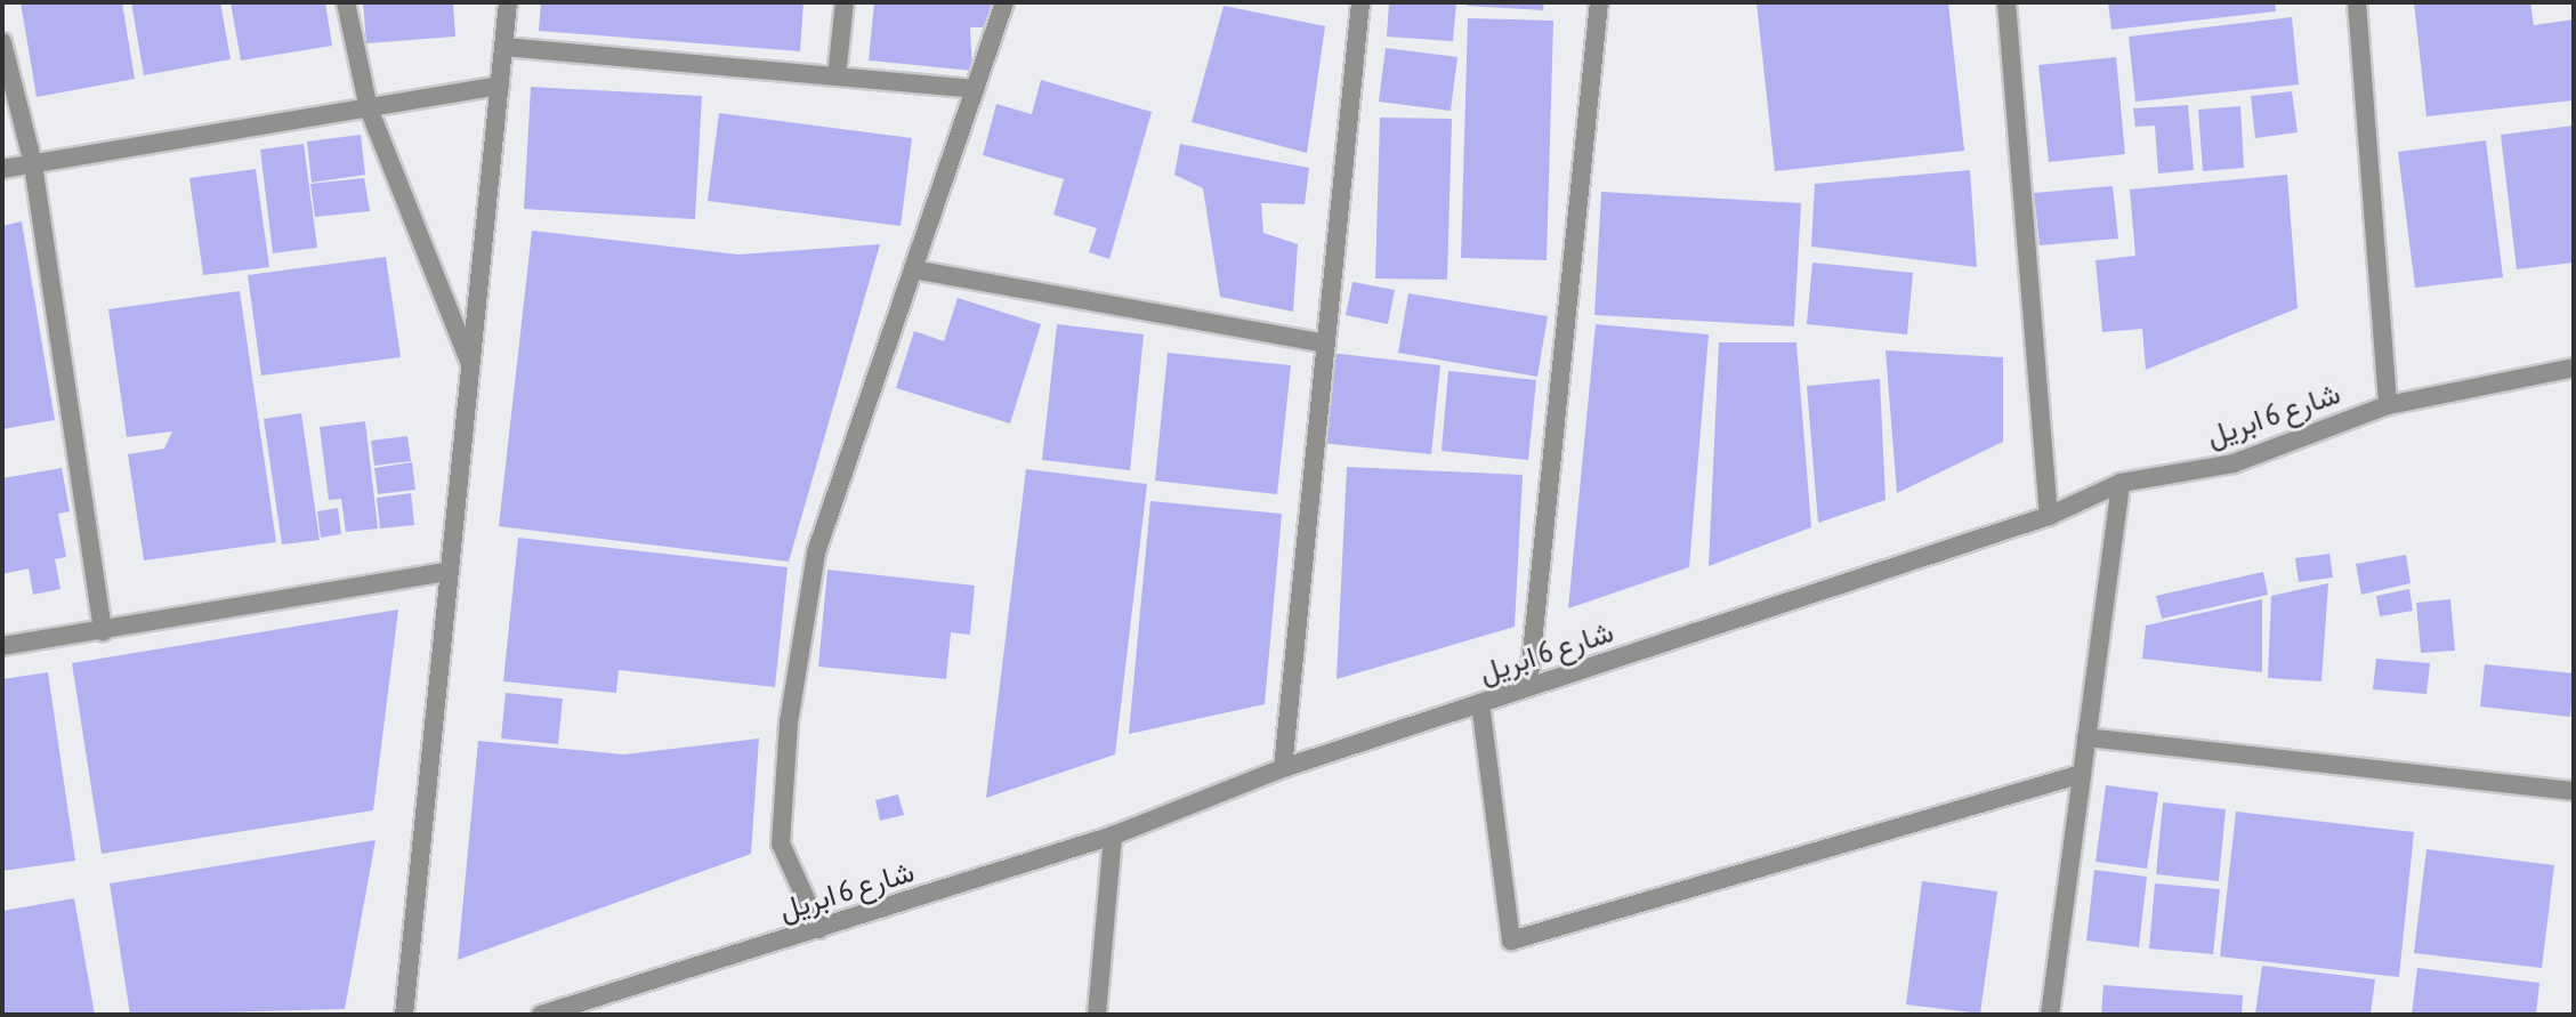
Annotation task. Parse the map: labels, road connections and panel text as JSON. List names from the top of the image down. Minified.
{"streets":{"street":["شارع 6 ابريل"]}}
